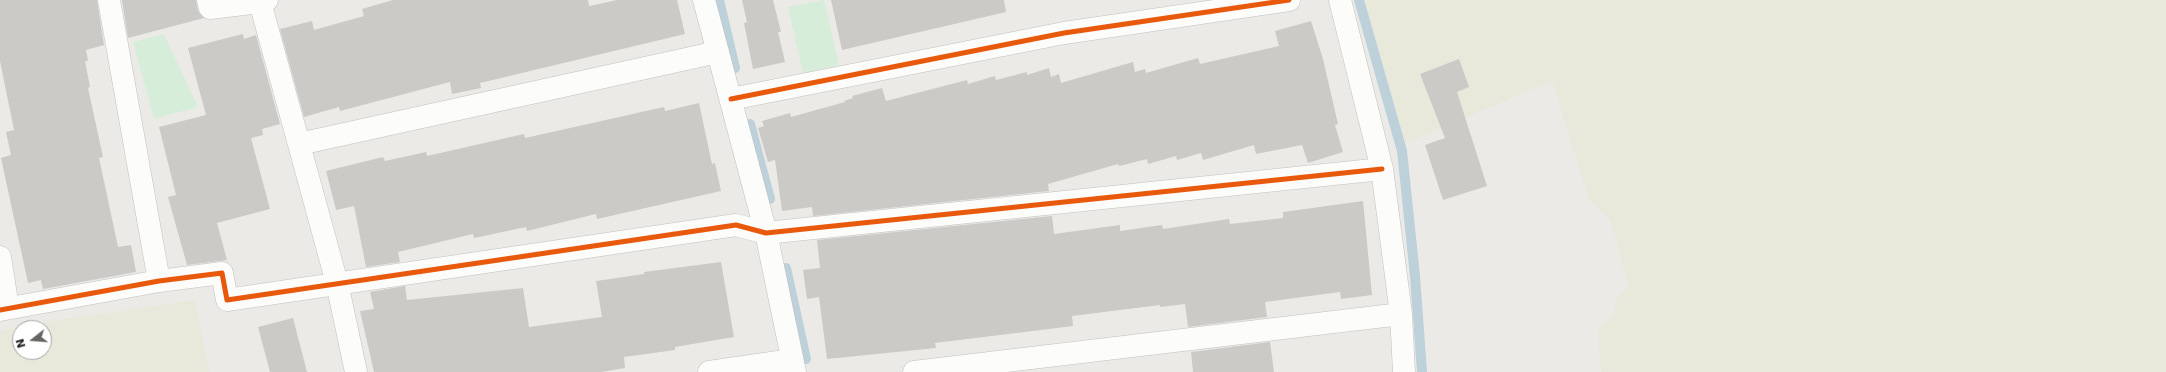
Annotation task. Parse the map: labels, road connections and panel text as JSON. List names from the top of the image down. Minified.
{"north":"left"}
